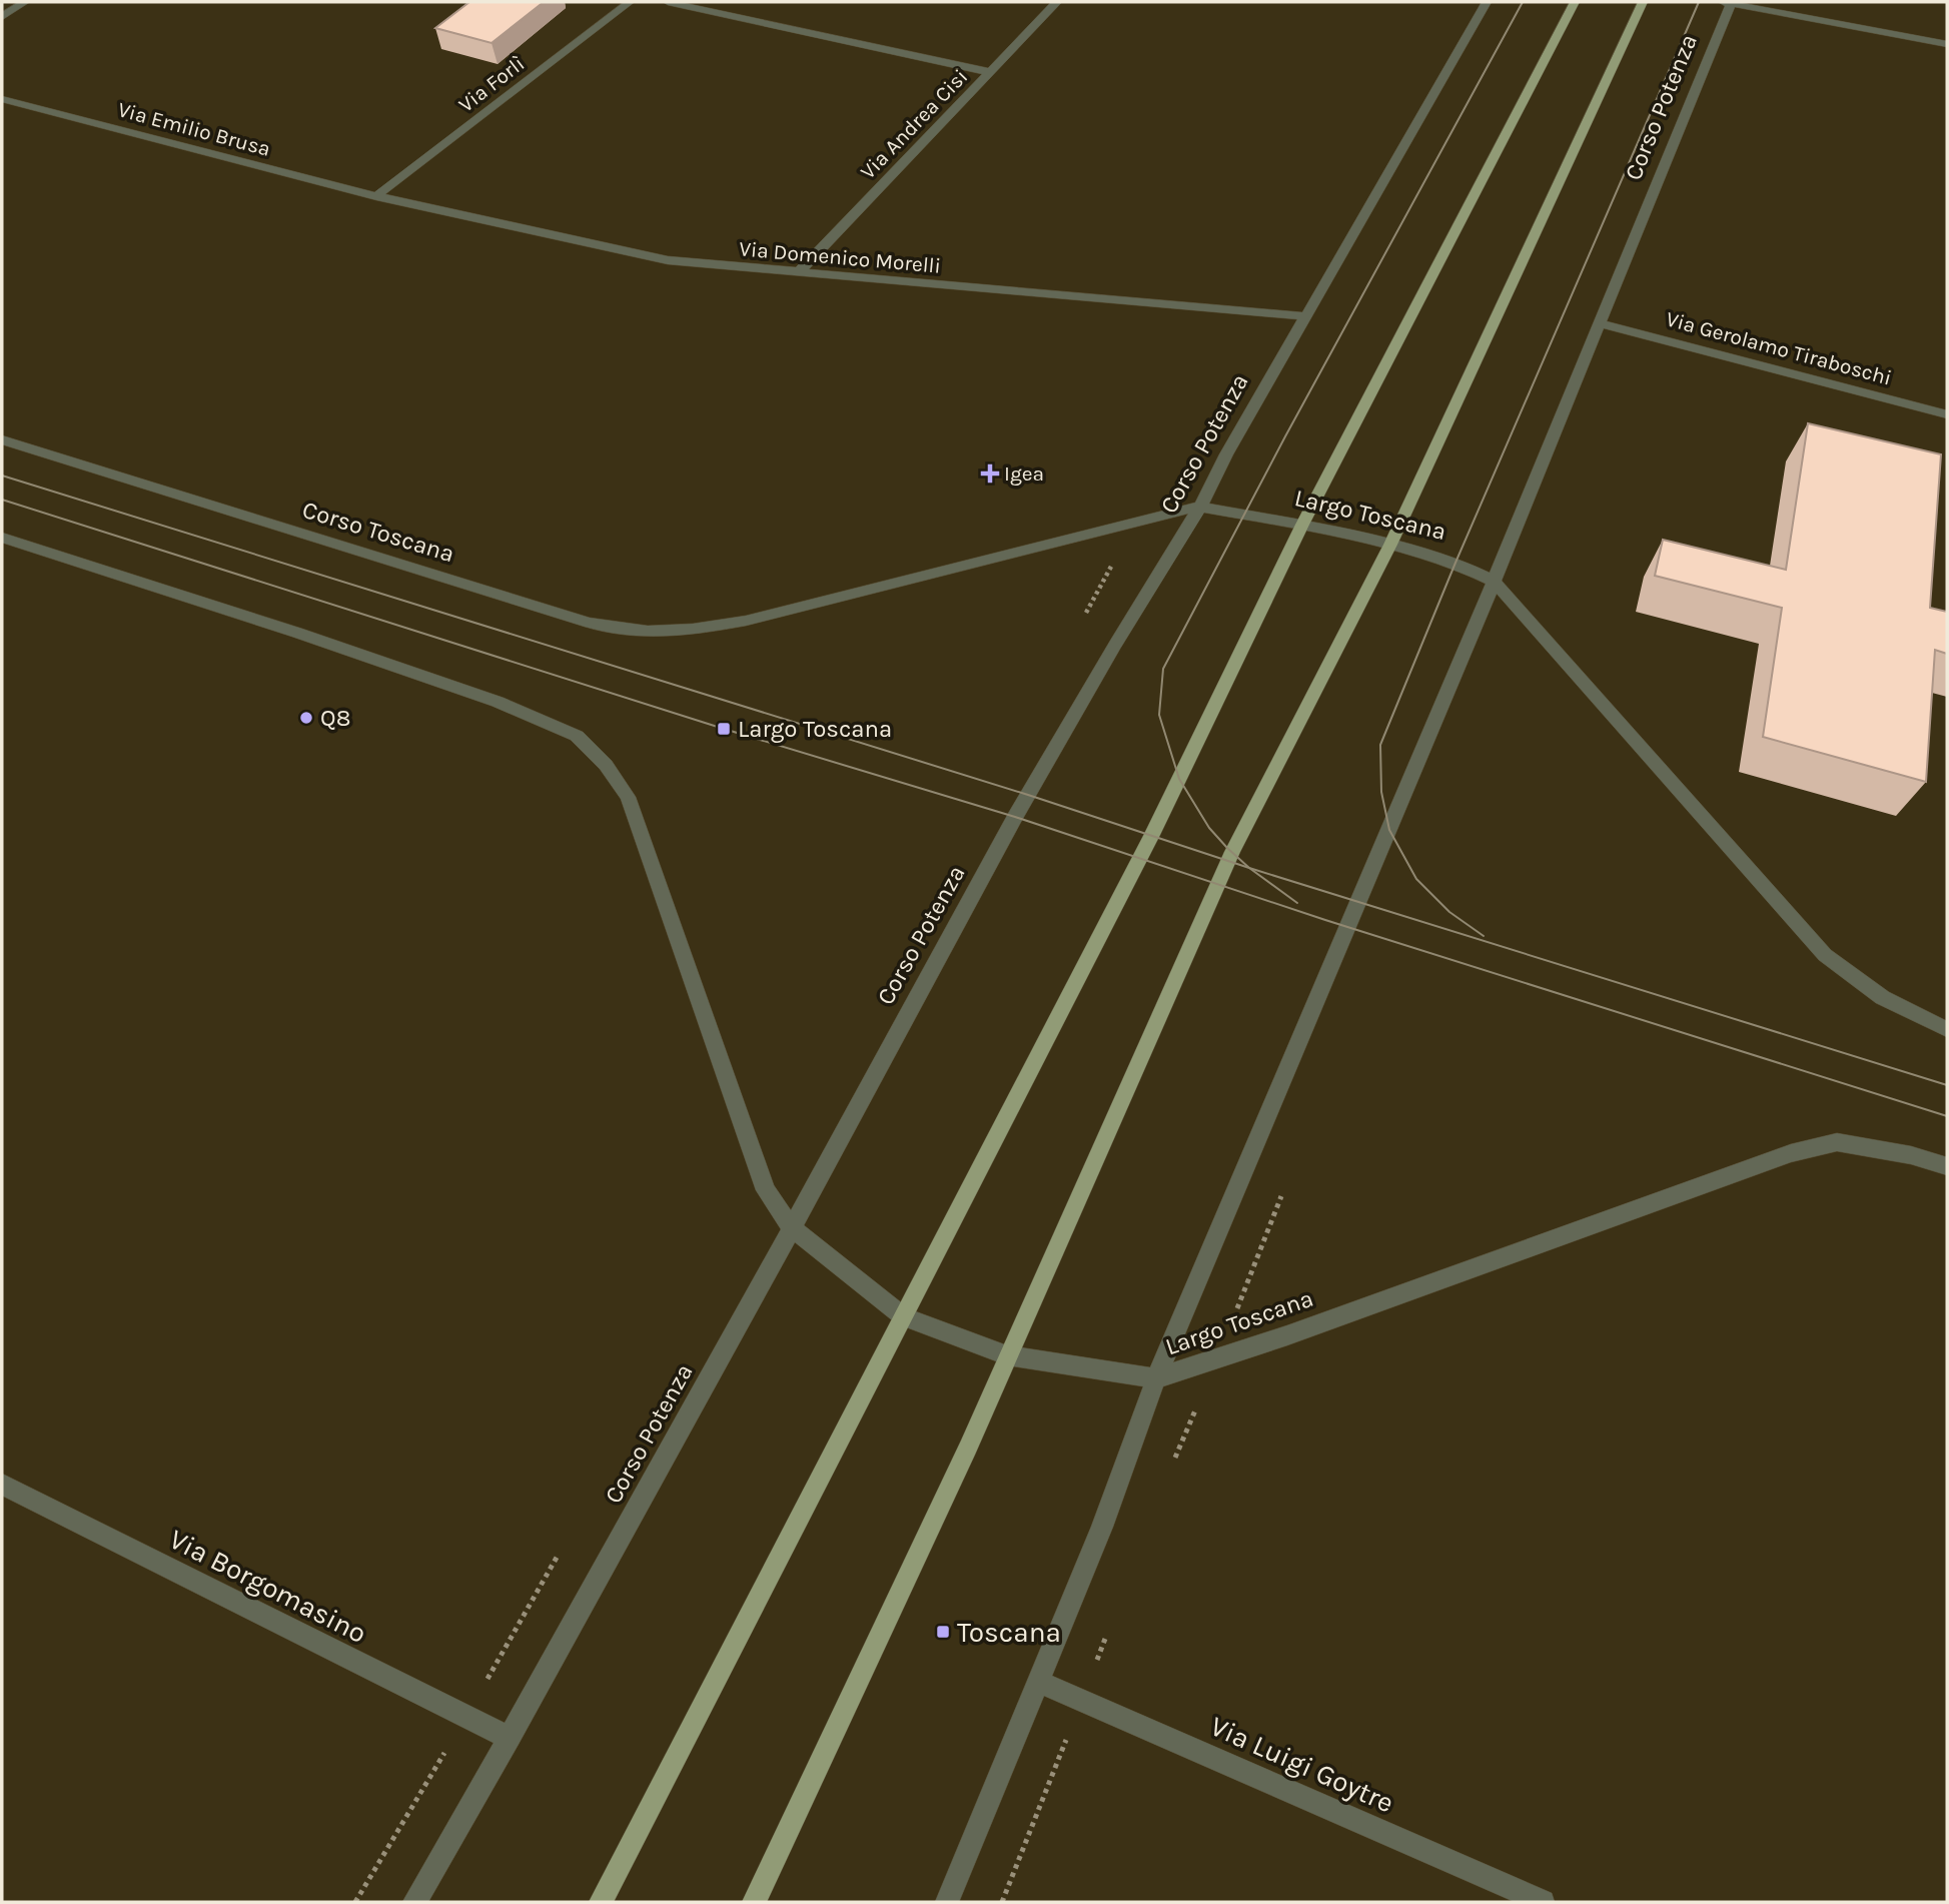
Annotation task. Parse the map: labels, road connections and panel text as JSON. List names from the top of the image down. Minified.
{"streets":{"street":["Via Forlì","Corso Potenza","Via Andrea Cisi","Via Emilio Brusa","Via Domenico Morelli","Via Gerolamo Tiraboschi","Largo Toscana","Corso Toscana","Via Borgomasino","Via Luigi Goytre"]},"crossings":[["Via Forlì","Via Emilio Brusa"],["Via Forlì","Via Domenico Morelli"],["Corso Potenza","Via Domenico Morelli"],["Corso Potenza","Via Gerolamo Tiraboschi"],["Corso Potenza","Largo Toscana"],["Corso Potenza","Via Borgomasino"],["Corso Potenza","Via Luigi Goytre"],["Via Andrea Cisi","Via Domenico Morelli"],["Via Emilio Brusa","Via Domenico Morelli"],["Largo Toscana","Corso Toscana"]],"places":{"health":["Igea"],"other":["Q8"],"transit":["Largo Toscana","Toscana"]}}
